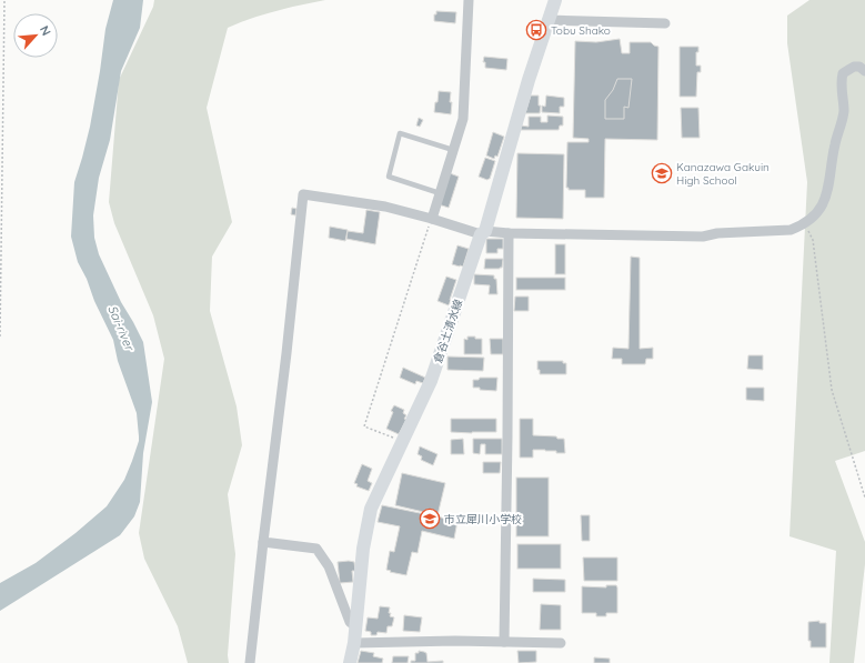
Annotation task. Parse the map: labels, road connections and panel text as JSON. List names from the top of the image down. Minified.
{"streets":{"main road":["倉谷土清水線"]},"water":["Sai-river"],"places":{"bus stop":["Tobu Shako"],"school or university":["Kanazawa Gakuin High School","市立犀川小学校"]},"north":"top right"}
